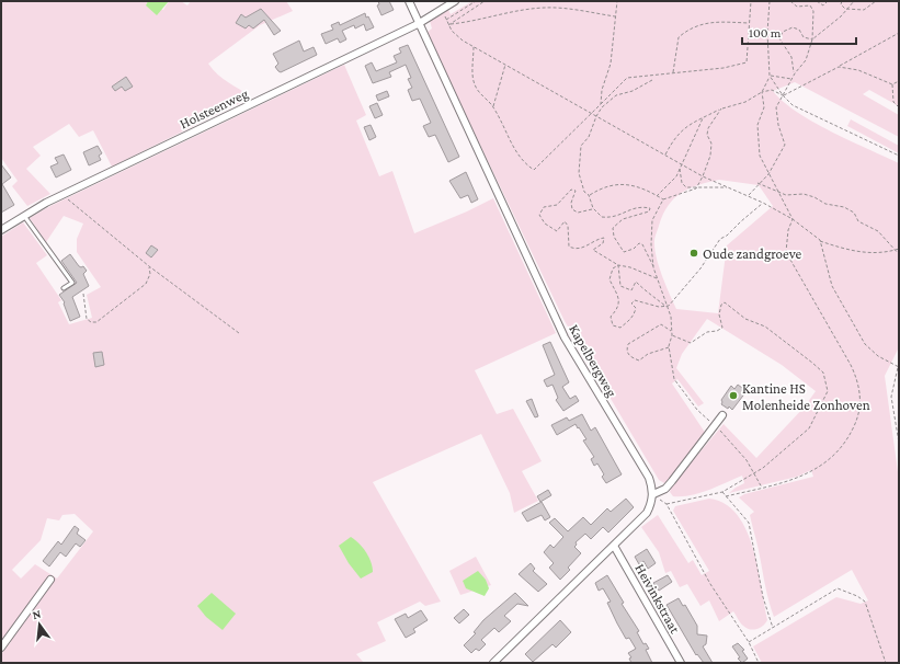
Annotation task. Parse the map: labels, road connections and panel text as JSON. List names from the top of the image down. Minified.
{"streets":{"street":["Holsteenweg","Kapelbergweg","Heivinkstraat"]},"crossings":[["Holsteenweg","Kapelbergweg"]],"places":["Oude zandgroeve","Kantine HS Molenheide Zonhoven"],"scale_bar":"100 m","north":"top"}
